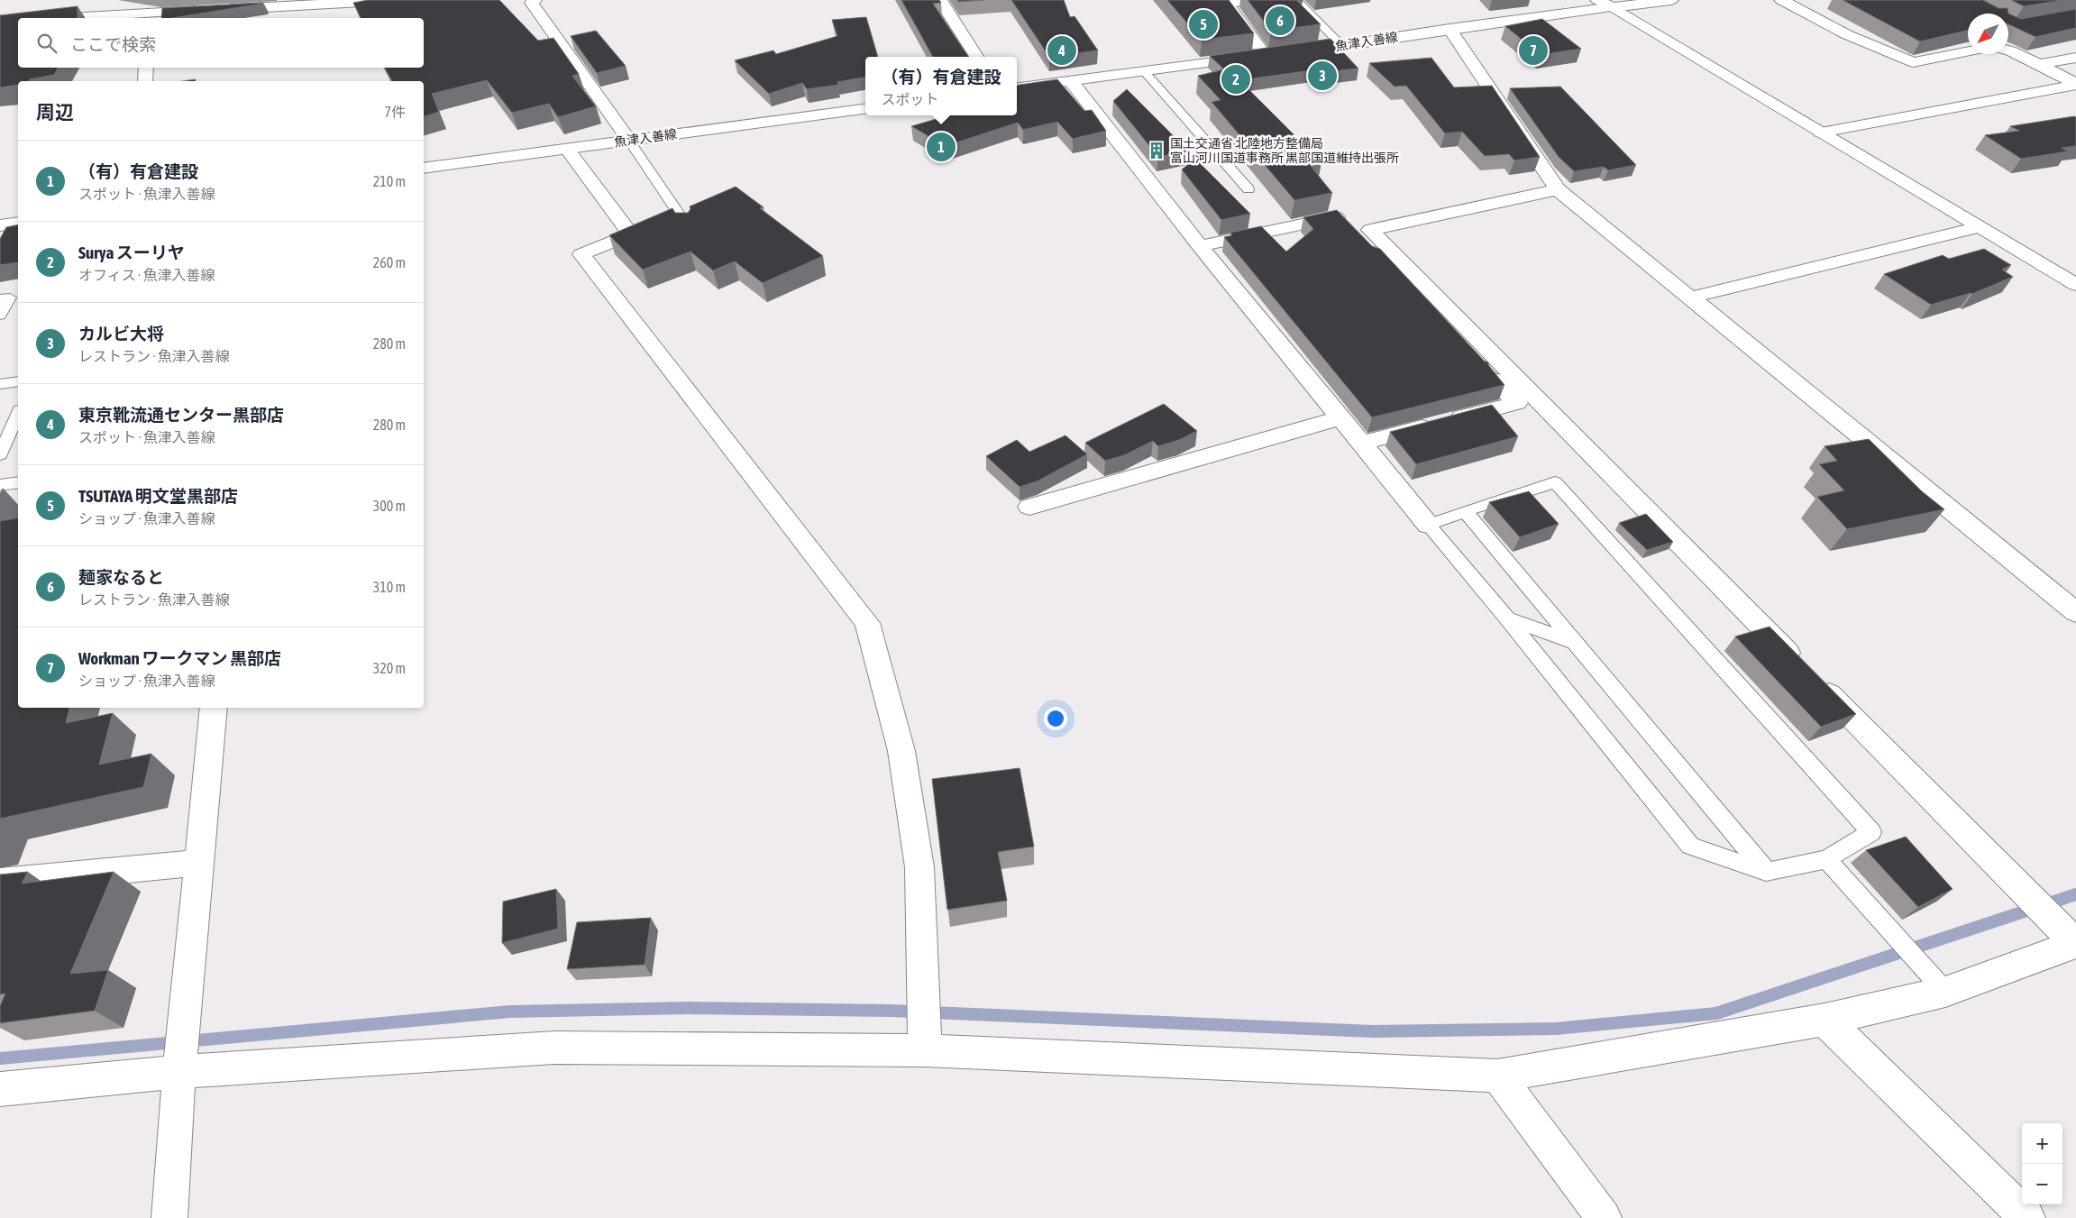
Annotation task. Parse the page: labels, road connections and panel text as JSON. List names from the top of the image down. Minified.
{"streets":{"street":["魚津入善線"]},"places":{"building":["国土交通省 北陸地方整備局 富山河川国道事務所 黒部国道維持出張所"]},"north":"bottom left","page":{"pins":["6","5","4","7","3","2","1"],"search":"ここで検索","popup":["（有）有倉建設","スポット"],"heading":["周辺","7件"],"list":[{"mark":"1","name":"（有）有倉建設","note":"スポット · 魚津入善線","value":"210 m"},{"mark":"2","name":"Surya スーリヤ","note":"オフィス · 魚津入善線","value":"260 m"},{"mark":"3","name":"カルビ大将","note":"レストラン · 魚津入善線","value":"280 m"},{"mark":"4","name":"東京靴流通センター黒部店","note":"スポット · 魚津入善線","value":"280 m"},{"mark":"5","name":"TSUTAYA 明文堂黒部店","note":"ショップ · 魚津入善線","value":"300 m"},{"mark":"6","name":"麺家なると","note":"レストラン · 魚津入善線","value":"310 m"},{"mark":"7","name":"Workman ワークマン 黒部店","note":"ショップ · 魚津入善線","value":"320 m"}],"map_buttons":["+","−"]}}
